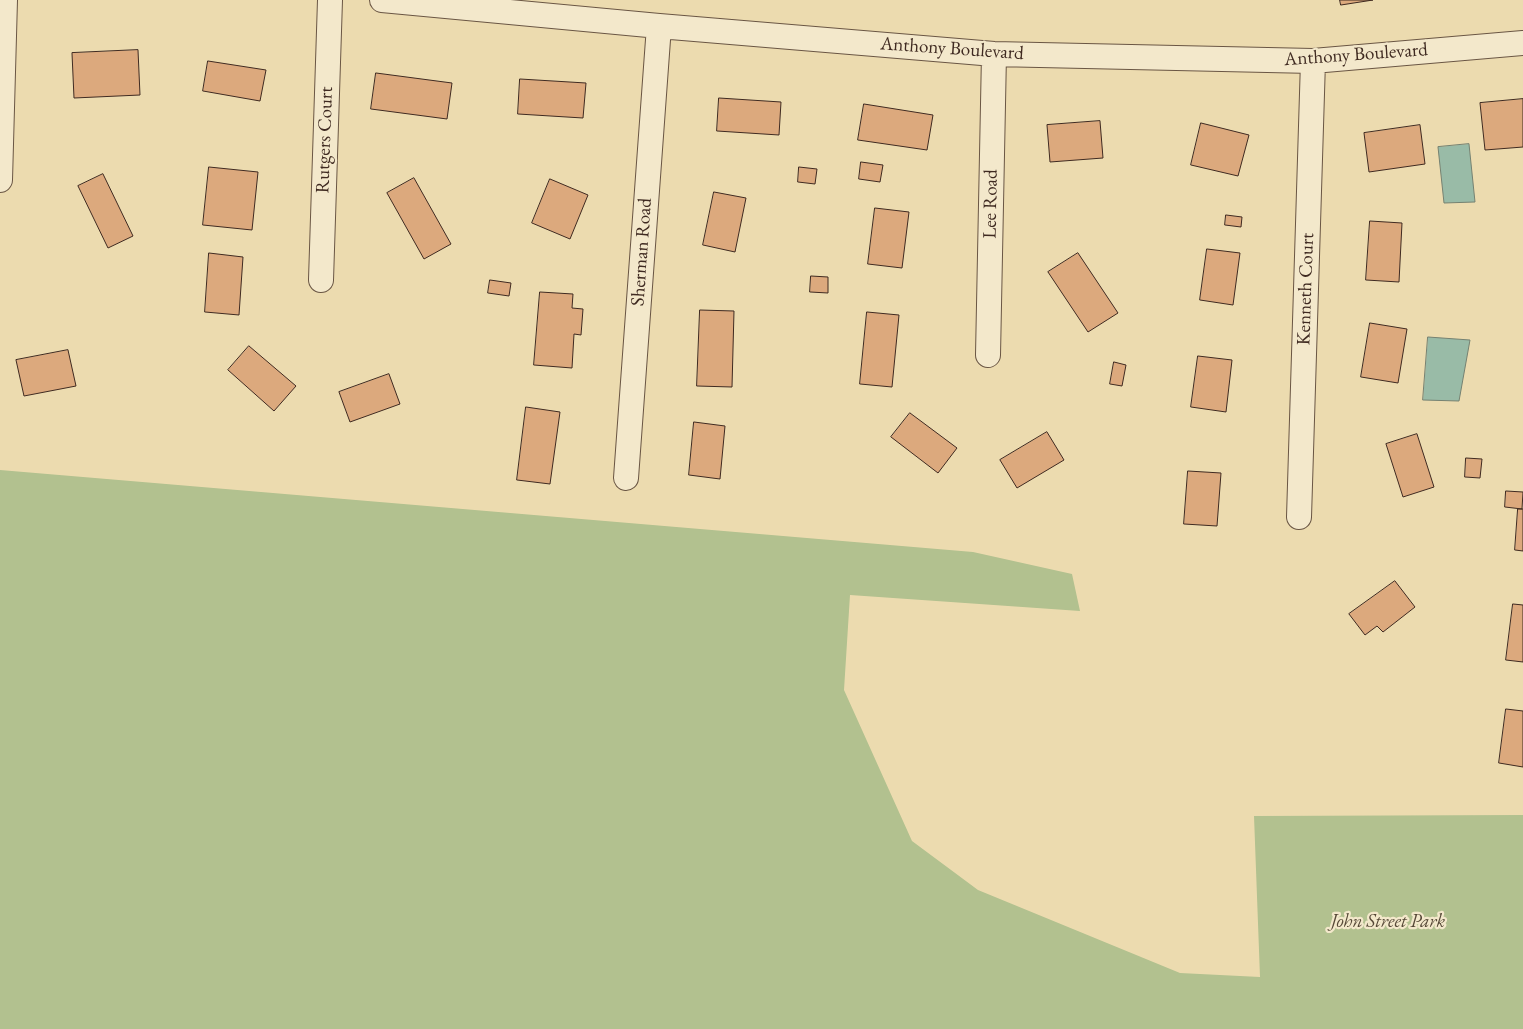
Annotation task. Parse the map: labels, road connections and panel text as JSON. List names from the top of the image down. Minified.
{"streets":{"street":["Anthony Boulevard","Rutgers Court","Lee Road","Sherman Road","Kenneth Court"]},"crossings":[["Anthony Boulevard","Lee Road"],["Anthony Boulevard","Sherman Road"],["Anthony Boulevard","Kenneth Court"]],"parks":["John Street Park"]}
